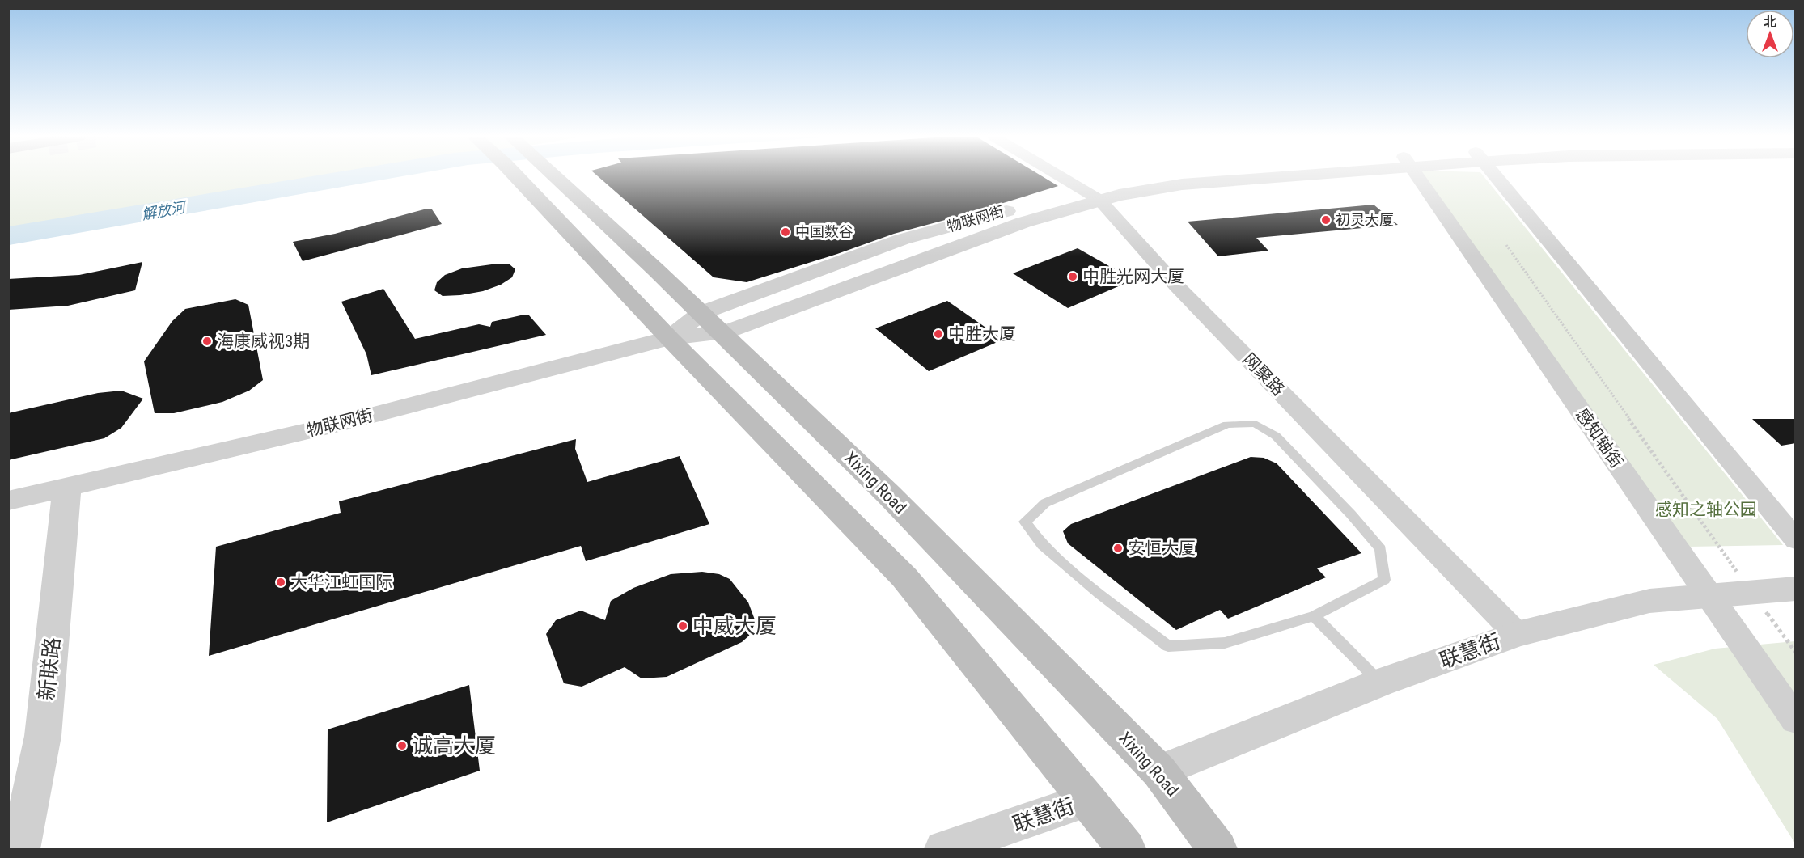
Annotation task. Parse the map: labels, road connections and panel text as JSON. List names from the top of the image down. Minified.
{"streets":{"main road":["Xixing Road"],"street":["物联网街","网聚路","感知轴街","联慧街","新联路"]},"crossings":[["物联网街","网聚路"],["物联网街","Xixing Road"],["物联网街","新联路"],["网聚路","联慧街"],["感知轴街","联慧街"],["Xixing Road","联慧街"]],"water":["解放河"],"parks":["感知之轴公园"],"places":["初灵大厦","中国数谷","中胜光网大厦","中胜大厦","海康威视3期","安恒大厦","大华江虹国际","中威大厦","诚高大厦"],"north":"top"}
